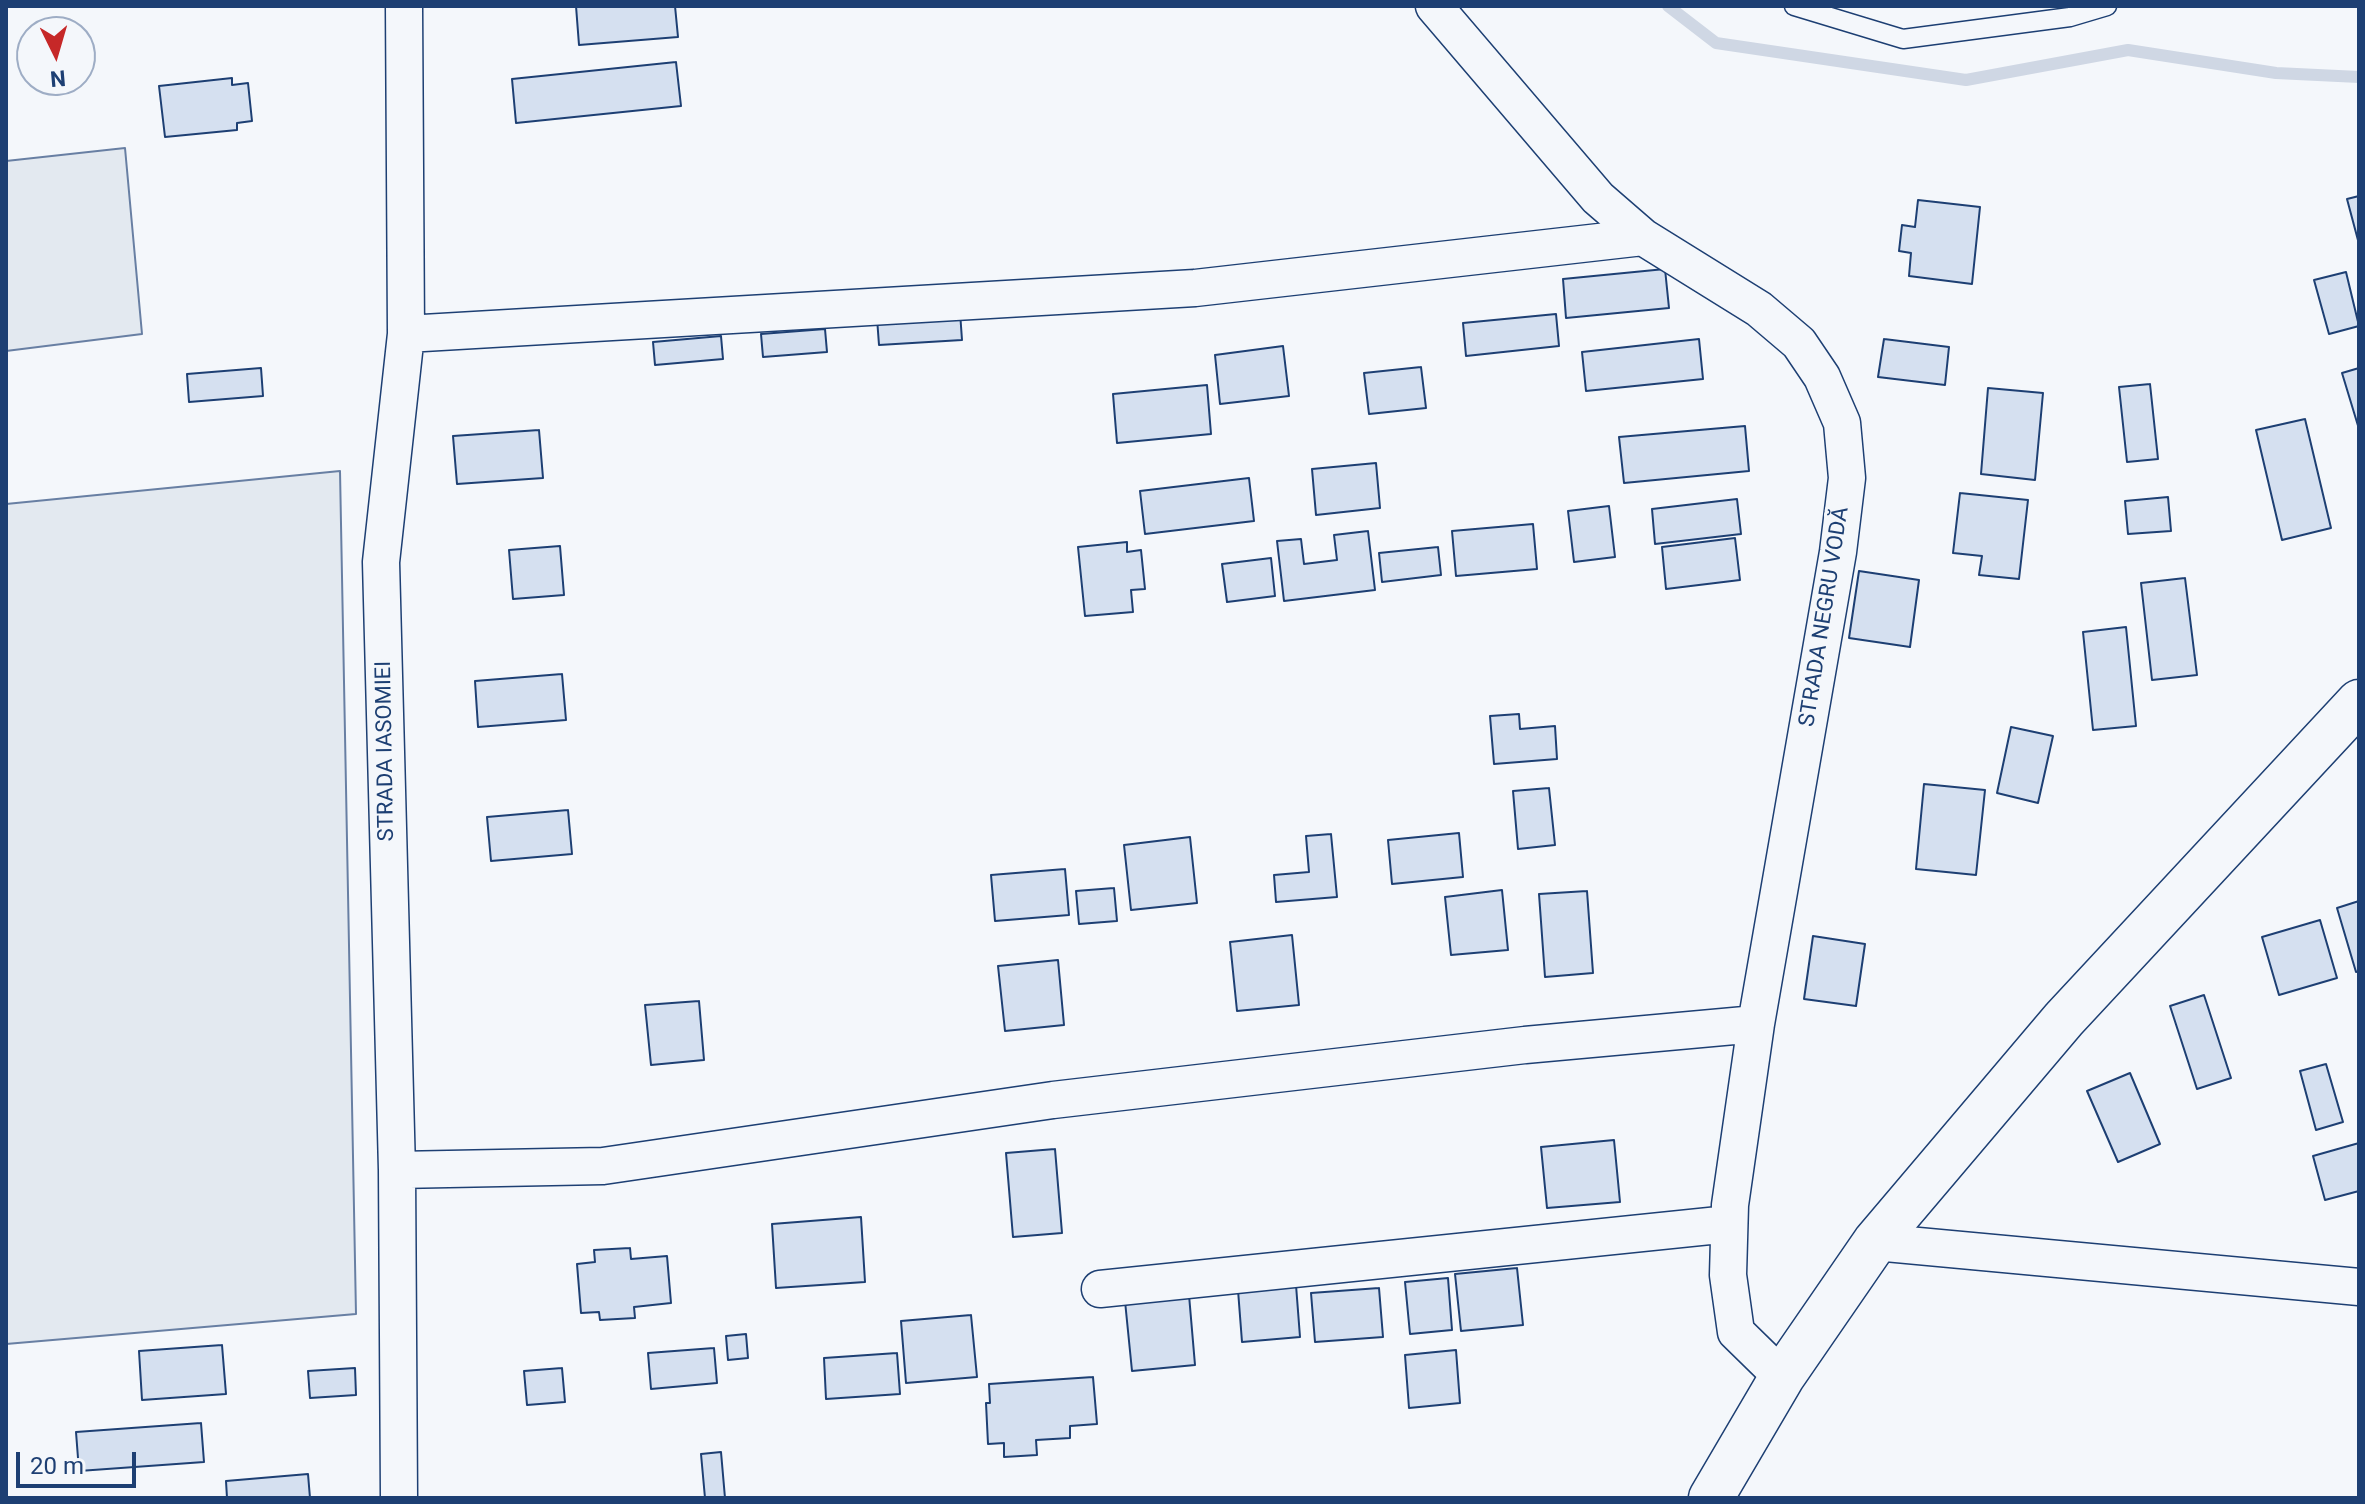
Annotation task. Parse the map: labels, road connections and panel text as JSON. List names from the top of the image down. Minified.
{"streets":{"street":["STRADA NEGRU VODĂ","STRADA IASOMIEI"]},"scale_bar":"20 m","north":"bottom"}
